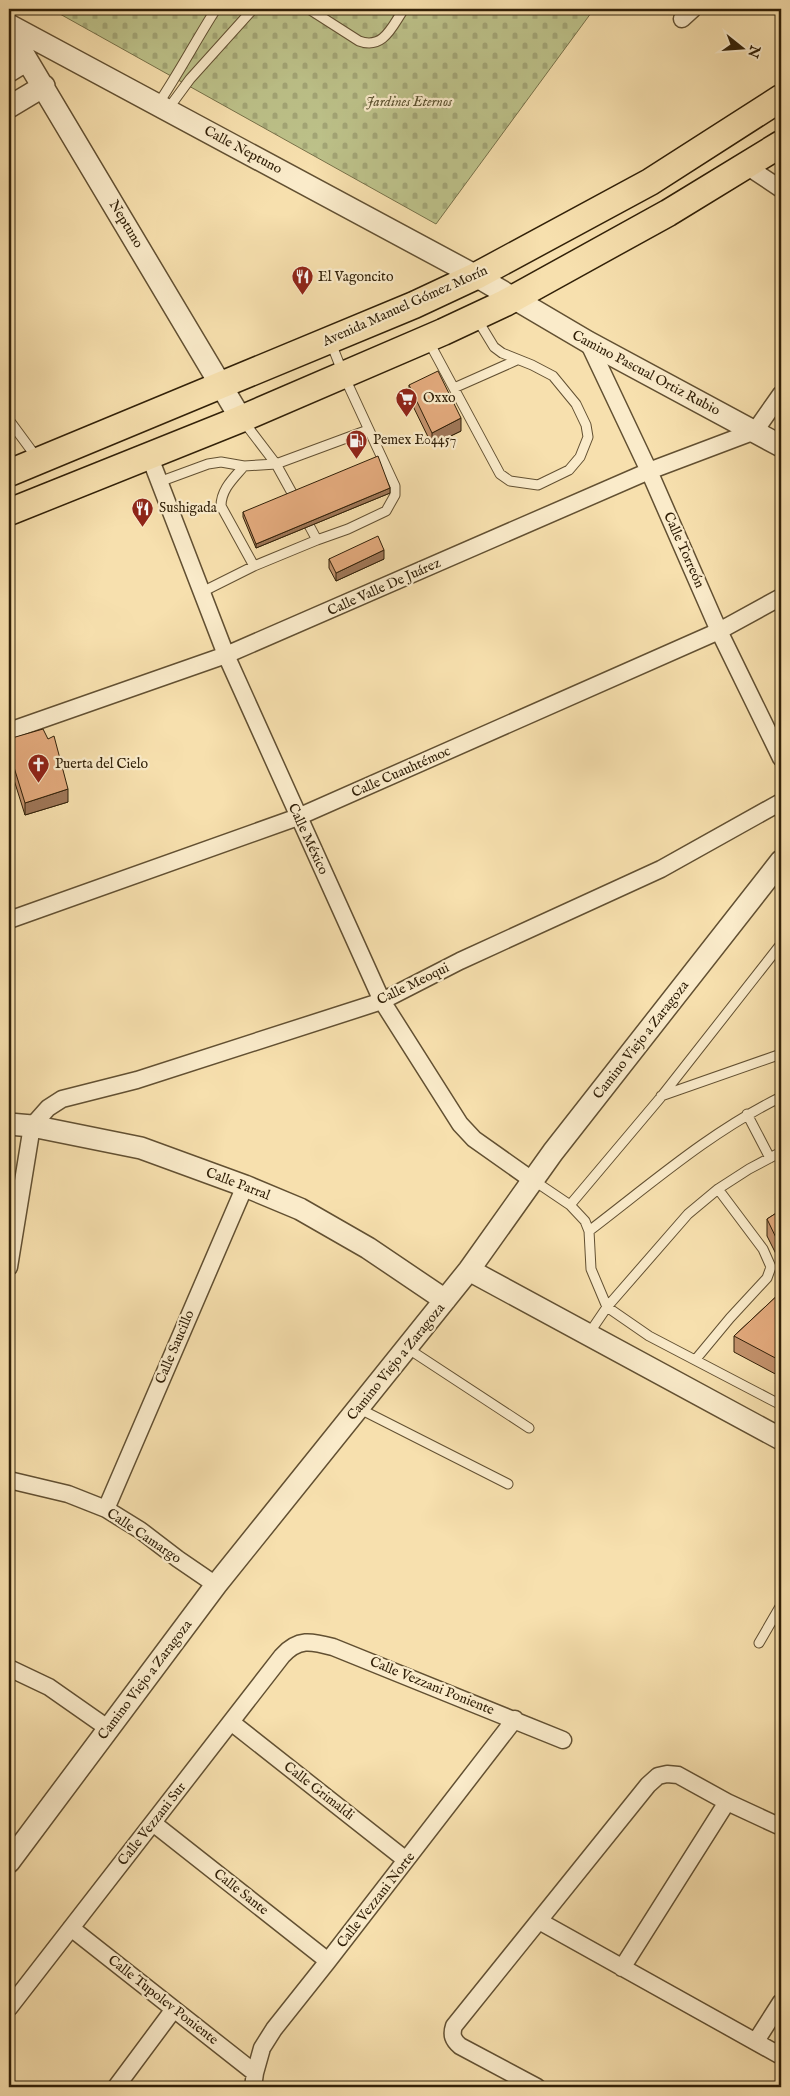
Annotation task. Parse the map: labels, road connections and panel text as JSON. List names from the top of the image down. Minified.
{"streets":{"main road":["Avenida Manuel Gómez Morín"],"street":["Calle Neptuno","Neptuno","Camino Pascual Ortiz Rubio","Calle Torreón","Calle Valle De Juárez","Calle Cuauhtémoc","Calle México","Calle Meoqui","Camino Viejo a Zaragoza","Calle Parral","Calle Saucillo","Calle Camargo","Calle Vezzani Poniente","Calle Grimaldi","Calle Vezzani Sur","Calle Sante","Calle Vezzani Norte","Calle Tupolev Poniente"]},"crossings":[["Calle Neptuno","Avenida Manuel Gómez Morín"],["Calle Neptuno","Camino Pascual Ortiz Rubio"],["Neptuno","Avenida Manuel Gómez Morín"],["Camino Pascual Ortiz Rubio","Calle Torreón"],["Camino Pascual Ortiz Rubio","Calle Valle De Juárez"],["Calle Torreón","Calle Valle De Juárez"],["Calle Torreón","Calle Cuauhtémoc"],["Calle Valle De Juárez","Calle México"],["Calle Cuauhtémoc","Calle México"],["Calle México","Calle Meoqui"],["Calle México","Camino Viejo a Zaragoza"],["Calle Meoqui","Calle Parral"],["Camino Viejo a Zaragoza","Calle Parral"],["Camino Viejo a Zaragoza","Calle Camargo"],["Calle Parral","Calle Saucillo"],["Calle Saucillo","Calle Camargo"],["Calle Vezzani Poniente","Calle Vezzani Sur"],["Calle Vezzani Poniente","Calle Vezzani Norte"],["Calle Grimaldi","Calle Vezzani Sur"],["Calle Grimaldi","Calle Vezzani Norte"],["Calle Vezzani Sur","Calle Sante"],["Calle Vezzani Sur","Calle Tupolev Poniente"],["Calle Sante","Calle Vezzani Norte"],["Calle Vezzani Norte","Calle Tupolev Poniente"]],"parks":["Jardines Eternos"],"places":{"restaurant":["El Vagoncito","Sushigada"],"supermarket":["Oxxo"],"fuel station":["Pemex E04457"],"church":["Puerta del Cielo"]},"north":"right"}
